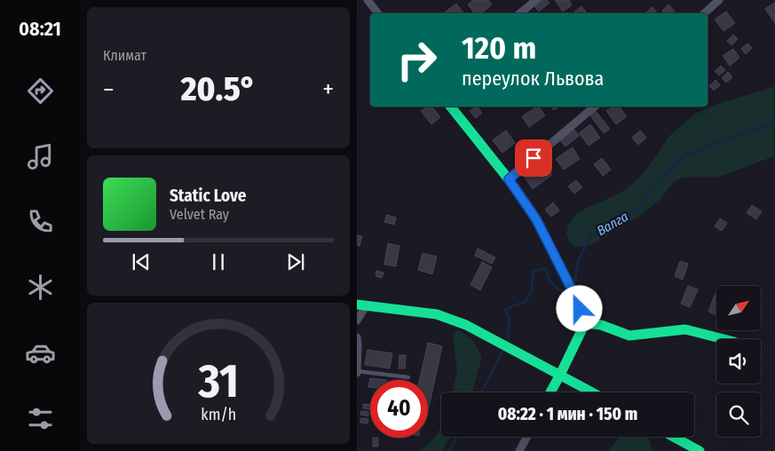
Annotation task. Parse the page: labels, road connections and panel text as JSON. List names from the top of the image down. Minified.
{"water":["Валга"],"north":"top right","page":{"tabs":"08:21","tile":"Климат","turn":["120 m","переулок Львова"],"heat":["−","20.5°","+"],"song":["Static Love","Velvet Ray"],"limit":"40","trip":"08:22 · 1 мин · 150 m","gauge":["31","km/h"]}}
